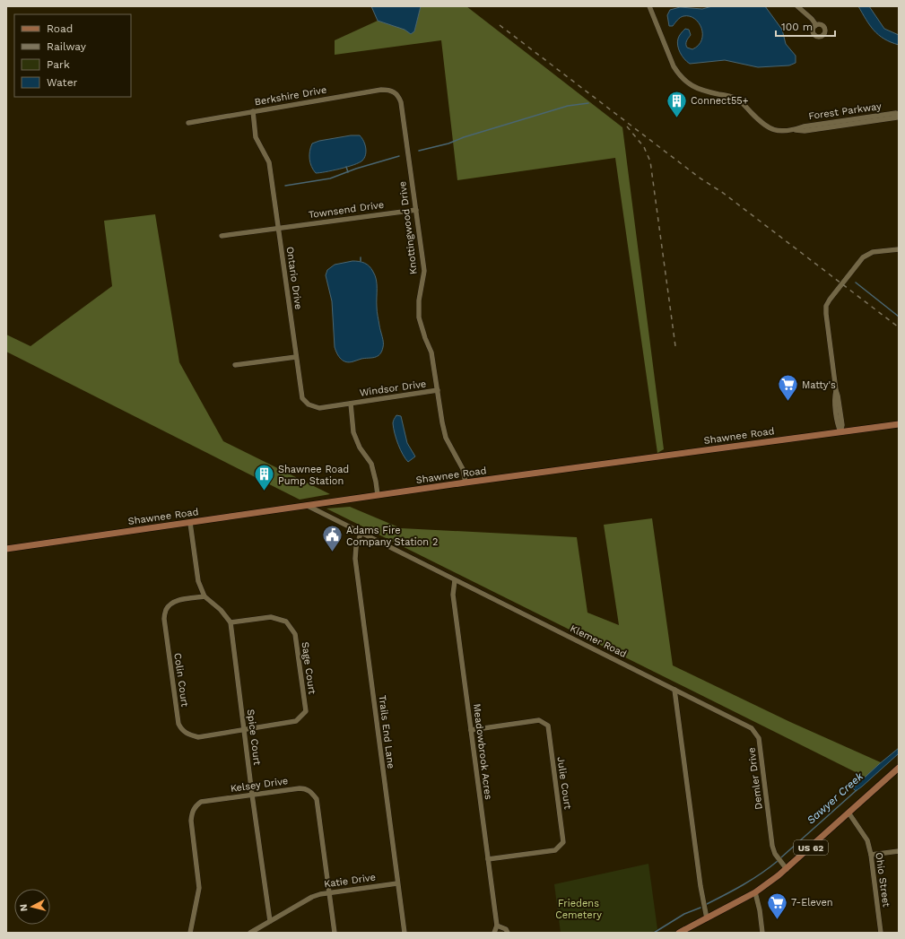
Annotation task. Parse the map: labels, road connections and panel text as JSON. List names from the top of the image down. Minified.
{"streets":{"main road":["Shawnee Road","US 62"],"street":["Berkshire Drive","Forest Parkway","Townsend Drive","Knottingwood Drive","Ontario Drive","Windsor Drive","Klemer Road","Sage Court","Colin Court","Trails End Lane","Spice Court","Meadowbrook Acres","Demler Drive","Julie Court","Kelsey Drive","Ohio Street","Katie Drive"]},"crossings":[["Berkshire Drive","Knottingwood Drive"],["Berkshire Drive","Ontario Drive"],["Townsend Drive","Knottingwood Drive"],["Townsend Drive","Ontario Drive"],["Knottingwood Drive","Windsor Drive"],["Knottingwood Drive","Shawnee Road"],["Ontario Drive","Windsor Drive"],["Shawnee Road","Klemer Road"],["Klemer Road","Trails End Lane"],["Klemer Road","Meadowbrook Acres"],["Klemer Road","Demler Drive"],["Sage Court","Colin Court"],["Sage Court","Spice Court"],["Colin Court","Spice Court"],["Trails End Lane","Katie Drive"],["Spice Court","Kelsey Drive"],["Spice Court","Katie Drive"],["Meadowbrook Acres","Julie Court"],["Demler Drive","US 62"],["Kelsey Drive","Katie Drive"],["US 62","Ohio Street"]],"water":["Sawyer Creek"],"parks":["Friedens Cemetery"],"places":{"building":["Connect55+","Shawnee Road Pump Station"],"supermarket":["Matty's","7-Eleven"],"public building":["Adams Fire Company Station 2"]},"legend":["Road","Railway","Park","Water"],"scale_bar":"100 m","north":"left"}
